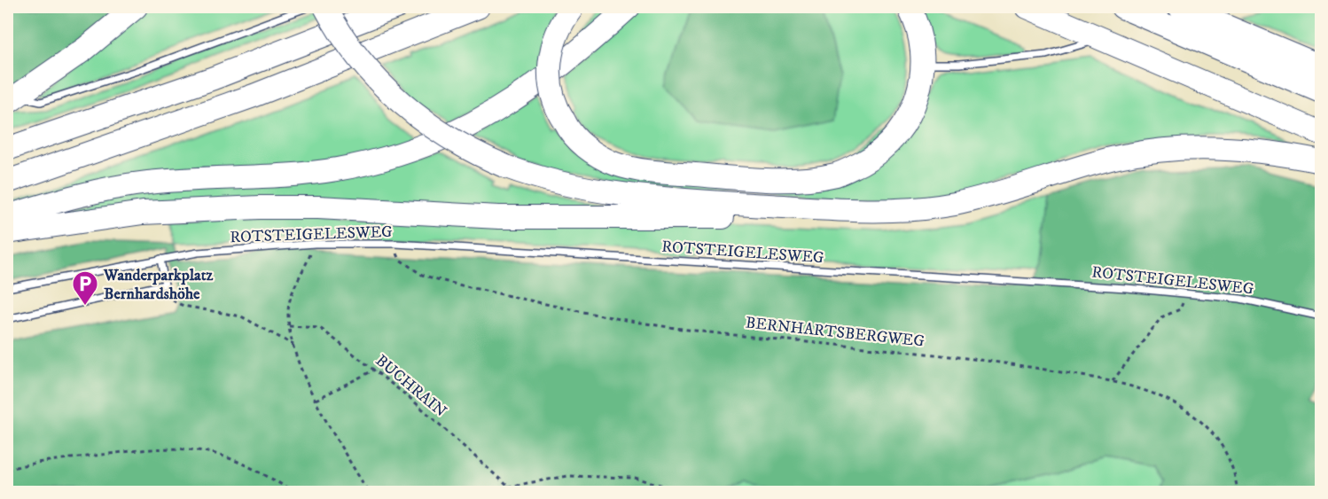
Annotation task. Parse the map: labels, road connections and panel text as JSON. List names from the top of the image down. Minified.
{"streets":{"lane":["ROTSTEIGELESWEG"],"path":["BERNHARTSBERGWEG","BUCHRAIN"]},"crossings":[["ROTSTEIGELESWEG","BERNHARTSBERGWEG"]],"places":{"parking":["Wanderparkplatz Bernhardshöhe"]}}
